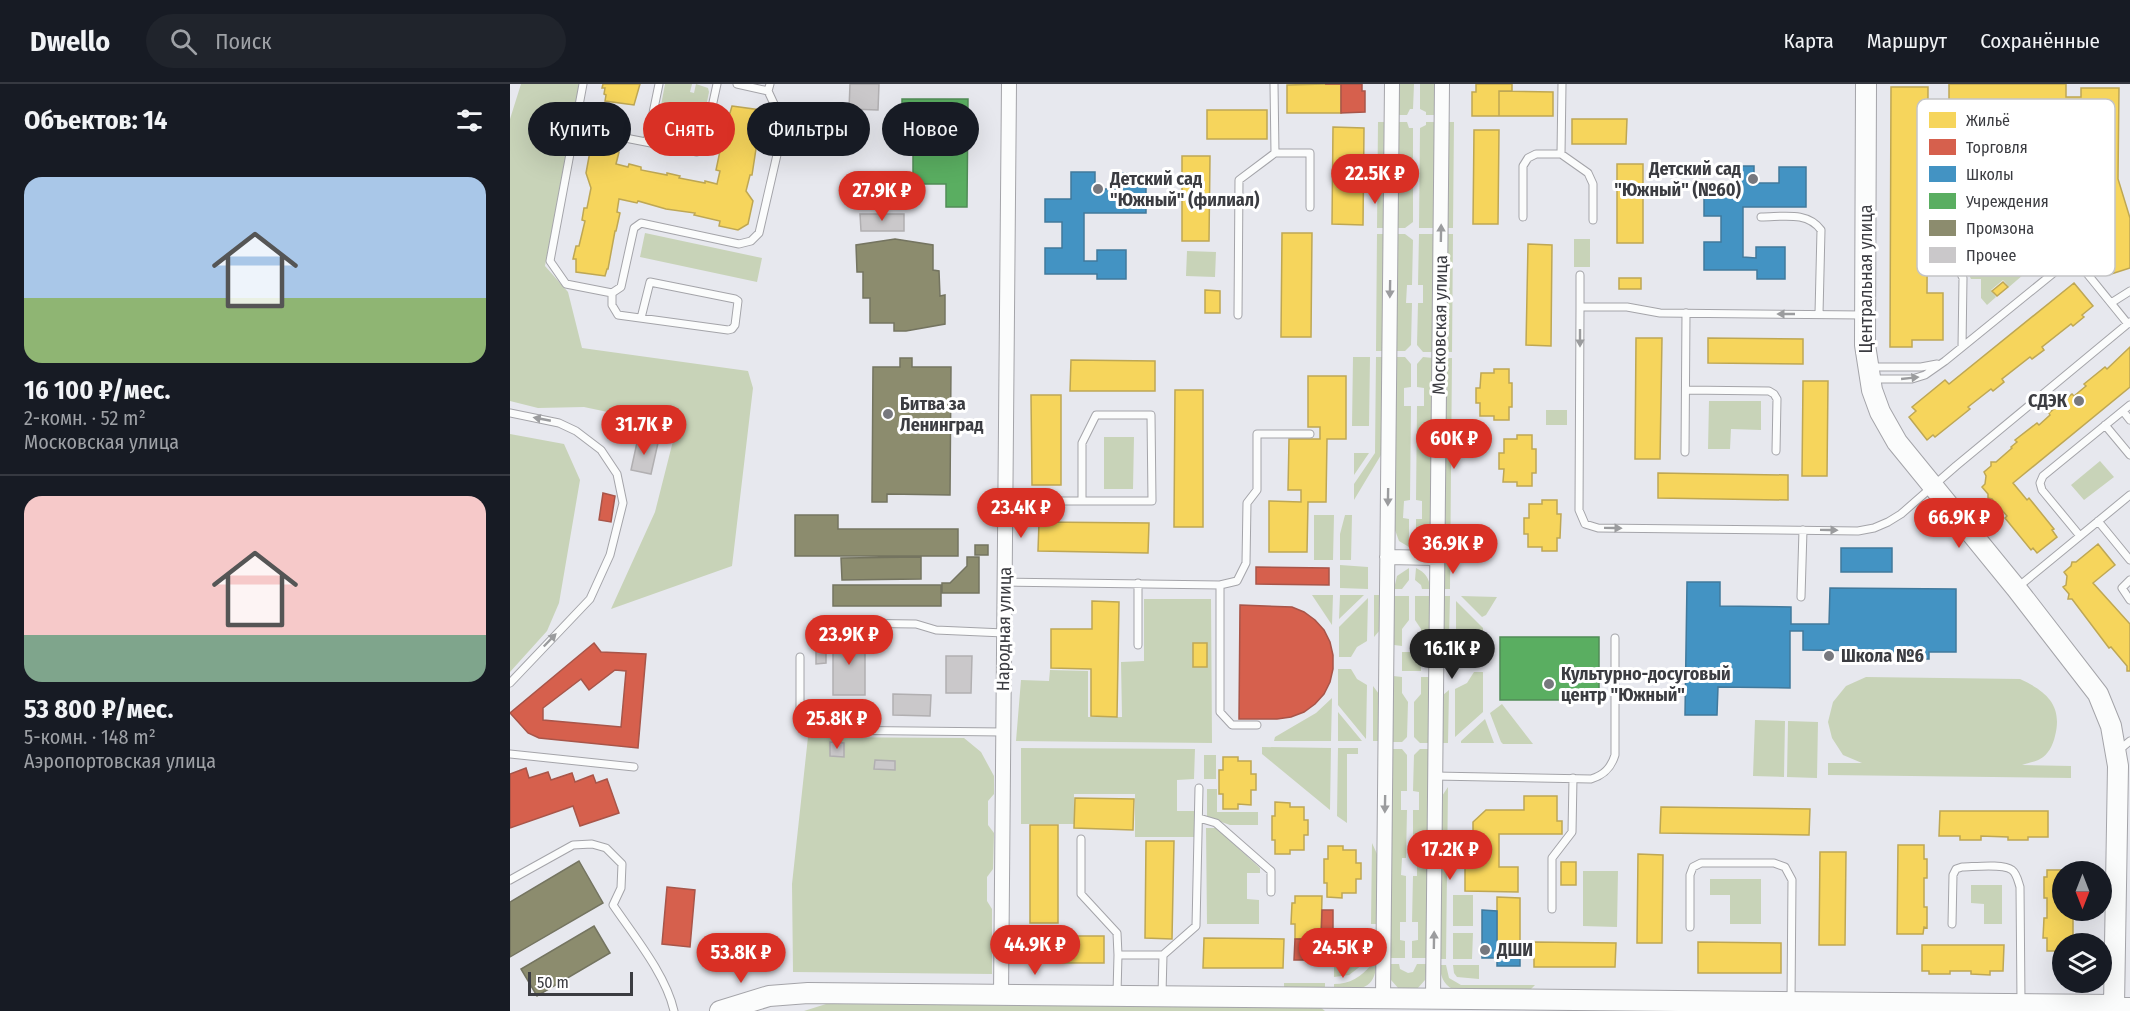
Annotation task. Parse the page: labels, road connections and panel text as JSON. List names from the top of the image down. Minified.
{"streets":{"street":["Центральная улица","Московская улица","Народная улица"]},"places":["Детский сад \"Южный\" (№60)","Детский сад \"Южный\" (филиал)","СДЭК","Битва за Ленинград","Школа №6","Культурно-досуговый центр \"Южный\"","ДШИ"],"legend":["Жильё","Торговля","Школы","Учреждения","Промзона","Прочее"],"scale_bar":"50 m","north":"bottom","page":{"header":"Dwello","search":"Поиск","nav":["Карта","Маршрут","Сохранённые"],"heading":"Объектов: 14","chip":["Купить","Снять","Фильтры","Новое"],"price":["22.5K ₽","27.9K ₽","31.7K ₽","60K ₽","23.4K ₽","66.9K ₽","36.9K ₽","23.9K ₽","16.1K ₽","25.8K ₽","17.2K ₽","44.9K ₽","24.5K ₽","53.8K ₽"],"list":[{"name":"16 100 ₽/мес.","note":"2-комн. · 52 m² · Московская улица"},{"name":"53 800 ₽/мес.","note":"5-комн. · 148 m² · Аэропортовская улица"}],"scale":"50 m"}}
